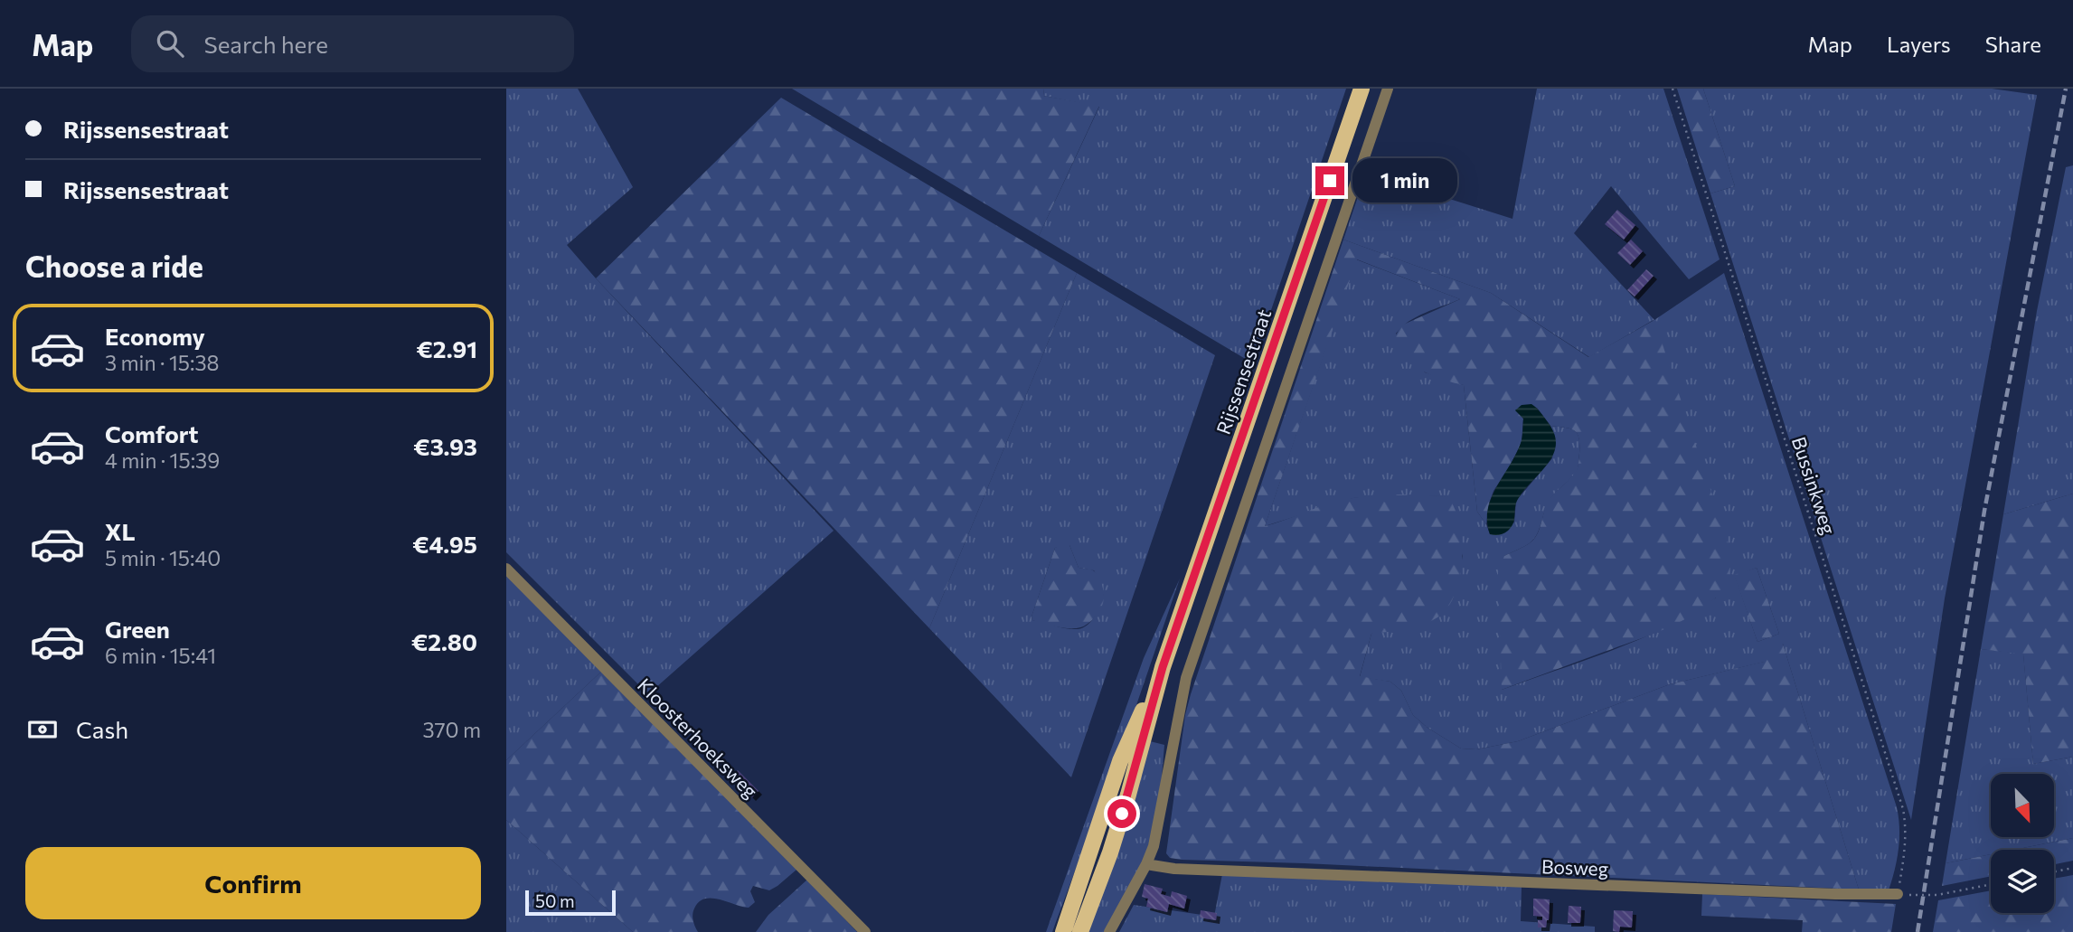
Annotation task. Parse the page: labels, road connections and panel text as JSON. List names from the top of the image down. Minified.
{"streets":{"main road":["Rijssensestraat"],"street":["Kloosterhoeksweg","Bosweg"],"path":["Bussinkweg"]},"crossings":[["Bussinkweg","Bosweg"]],"scale_bar":"50 m","north":"bottom right","page":{"header":"Map","search":"Search here","nav":["Map","Layers","Share"],"banner":["Rijssensestraat","Rijssensestraat"],"bubble":"1 min","heading":"Choose a ride","list":[{"name":"Economy","note":"3 min · 15:38","value":"€2.91"},{"name":"Comfort","note":"4 min · 15:39","value":"€3.93"},{"name":"XL","note":"5 min · 15:40","value":"€4.95"},{"name":"Green","note":"6 min · 15:41","value":"€2.80"}],"pay":["Cash","370 m"],"buttons":"Confirm","scale":"50 m"}}
